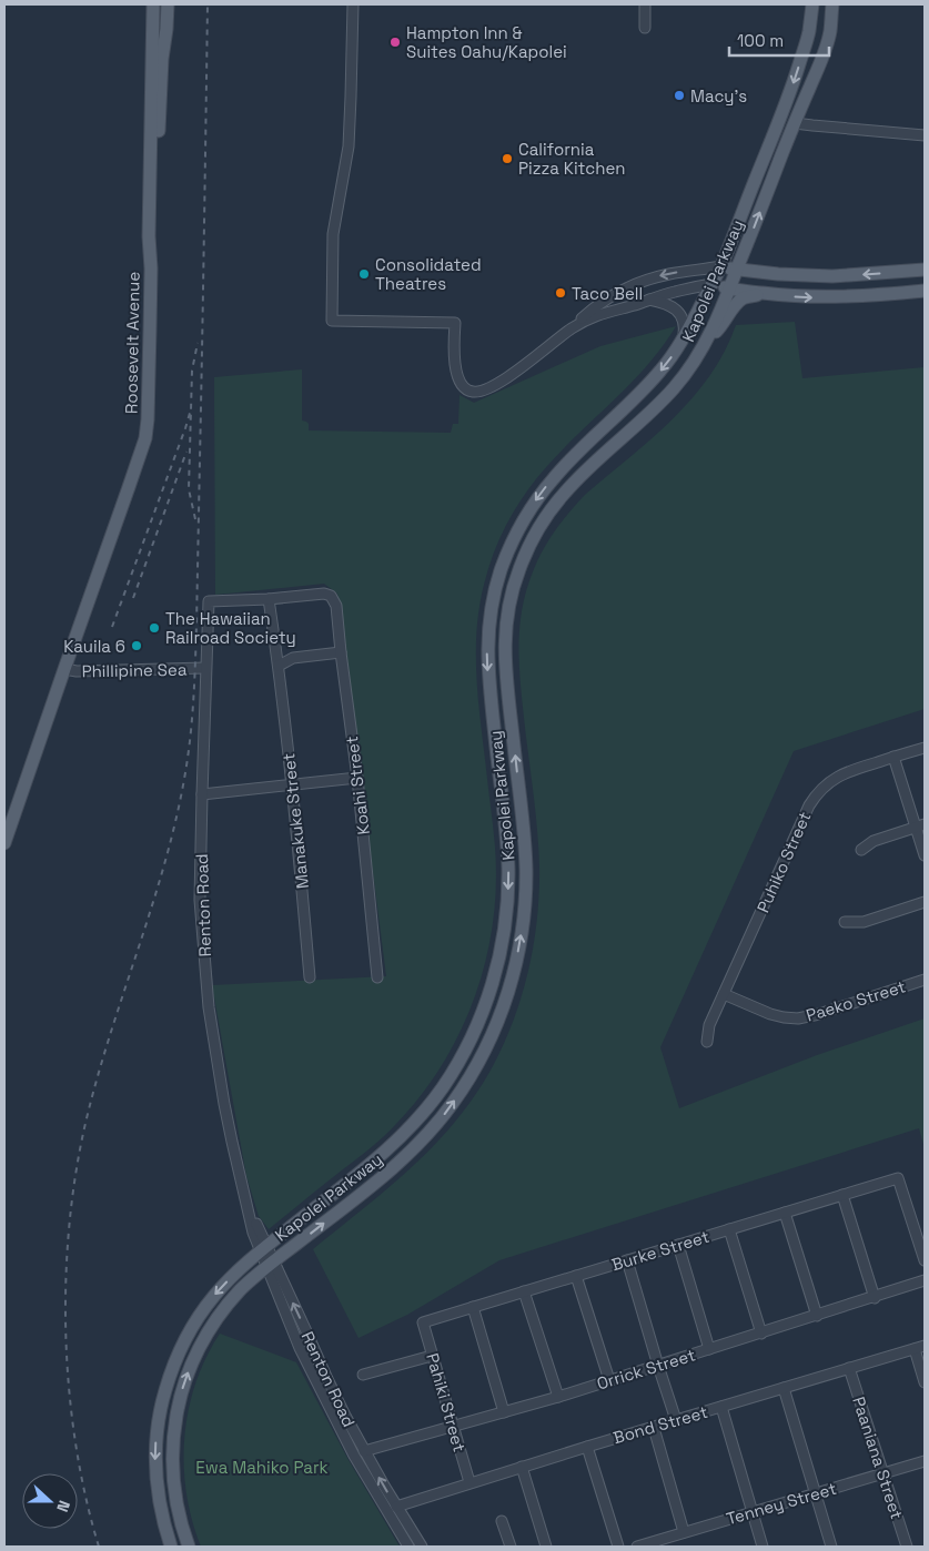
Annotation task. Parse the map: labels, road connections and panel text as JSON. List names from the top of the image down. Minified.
{"streets":{"main road":["Kapolei Parkway","Roosevelt Avenue"],"street":["Phillipine Sea","Koahi Street","Manakuke Street","Puhiko Street","Renton Road","Paeko Street","Burke Street","Orrick Street","Pahiki Street","Bond Street","Paaniana Street","Tenney Street"]},"crossings":[["Kapolei Parkway","Renton Road"],["Roosevelt Avenue","Phillipine Sea"],["Phillipine Sea","Renton Road"],["Koahi Street","Manakuke Street"],["Koahi Street","Renton Road"],["Manakuke Street","Renton Road"],["Puhiko Street","Paeko Street"],["Renton Road","Orrick Street"],["Renton Road","Bond Street"],["Burke Street","Pahiki Street"],["Orrick Street","Pahiki Street"],["Pahiki Street","Bond Street"],["Bond Street","Paaniana Street"],["Paaniana Street","Tenney Street"]],"parks":["Ewa Mahiko Park"],"places":["Hampton Inn & Suites Oahu/Kapolei","Macy's","California Pizza Kitchen","Consolidated Theatres","Taco Bell","The Hawaiian Railroad Society","Kauila 6"],"scale_bar":"100 m","north":"right"}
